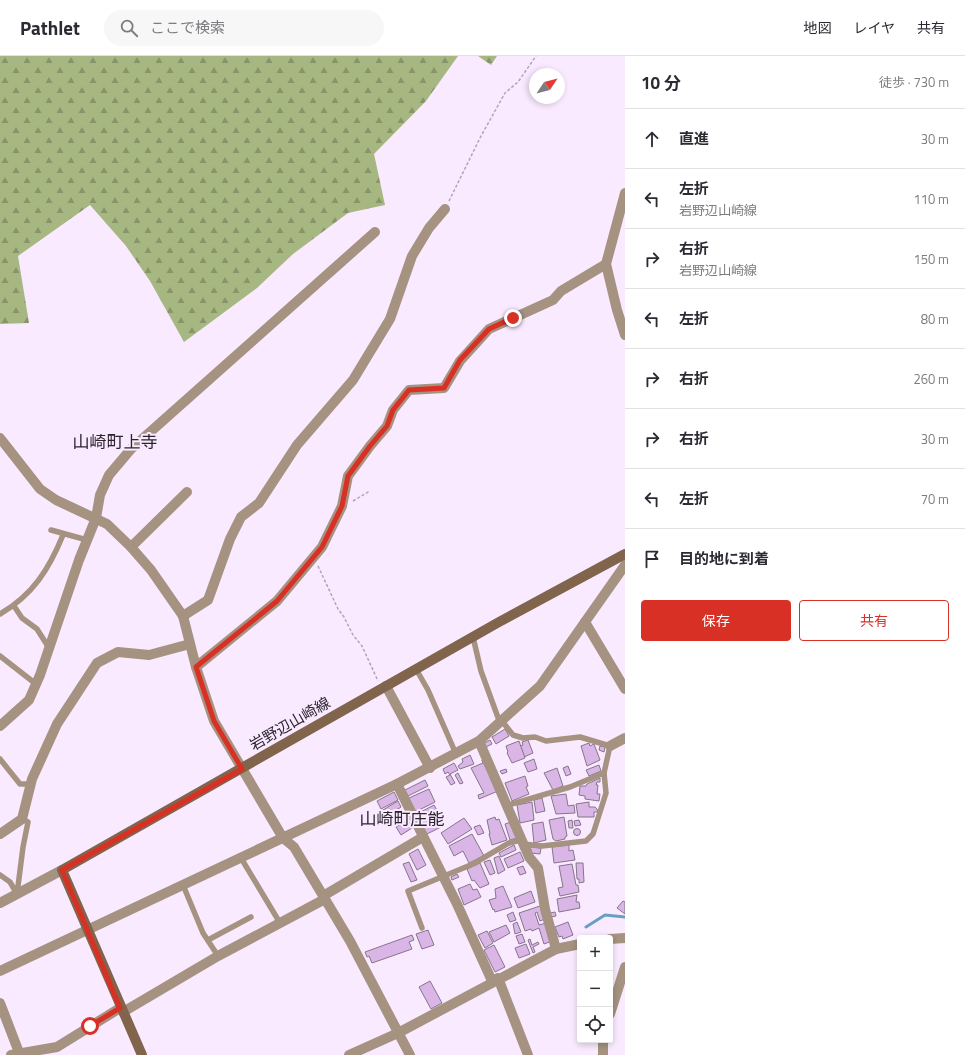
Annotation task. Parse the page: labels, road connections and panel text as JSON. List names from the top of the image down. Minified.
{"streets":{"main road":["岩野辺山崎線"]},"districts":["山崎町上寺","山崎町庄能"],"north":"top right","page":{"header":"Pathlet","search":"ここで検索","nav":["地図","レイヤ","共有"],"heading":["10 分","徒歩 · 730 m"],"list":[["直進","30 m"],["左折","岩野辺山崎線","110 m"],["右折","岩野辺山崎線","150 m"],["左折","80 m"],["右折","260 m"],["右折","30 m"],["左折","70 m"],"目的地に到着"],"buttons":["保存","共有"],"map_buttons":["+","−"]}}
